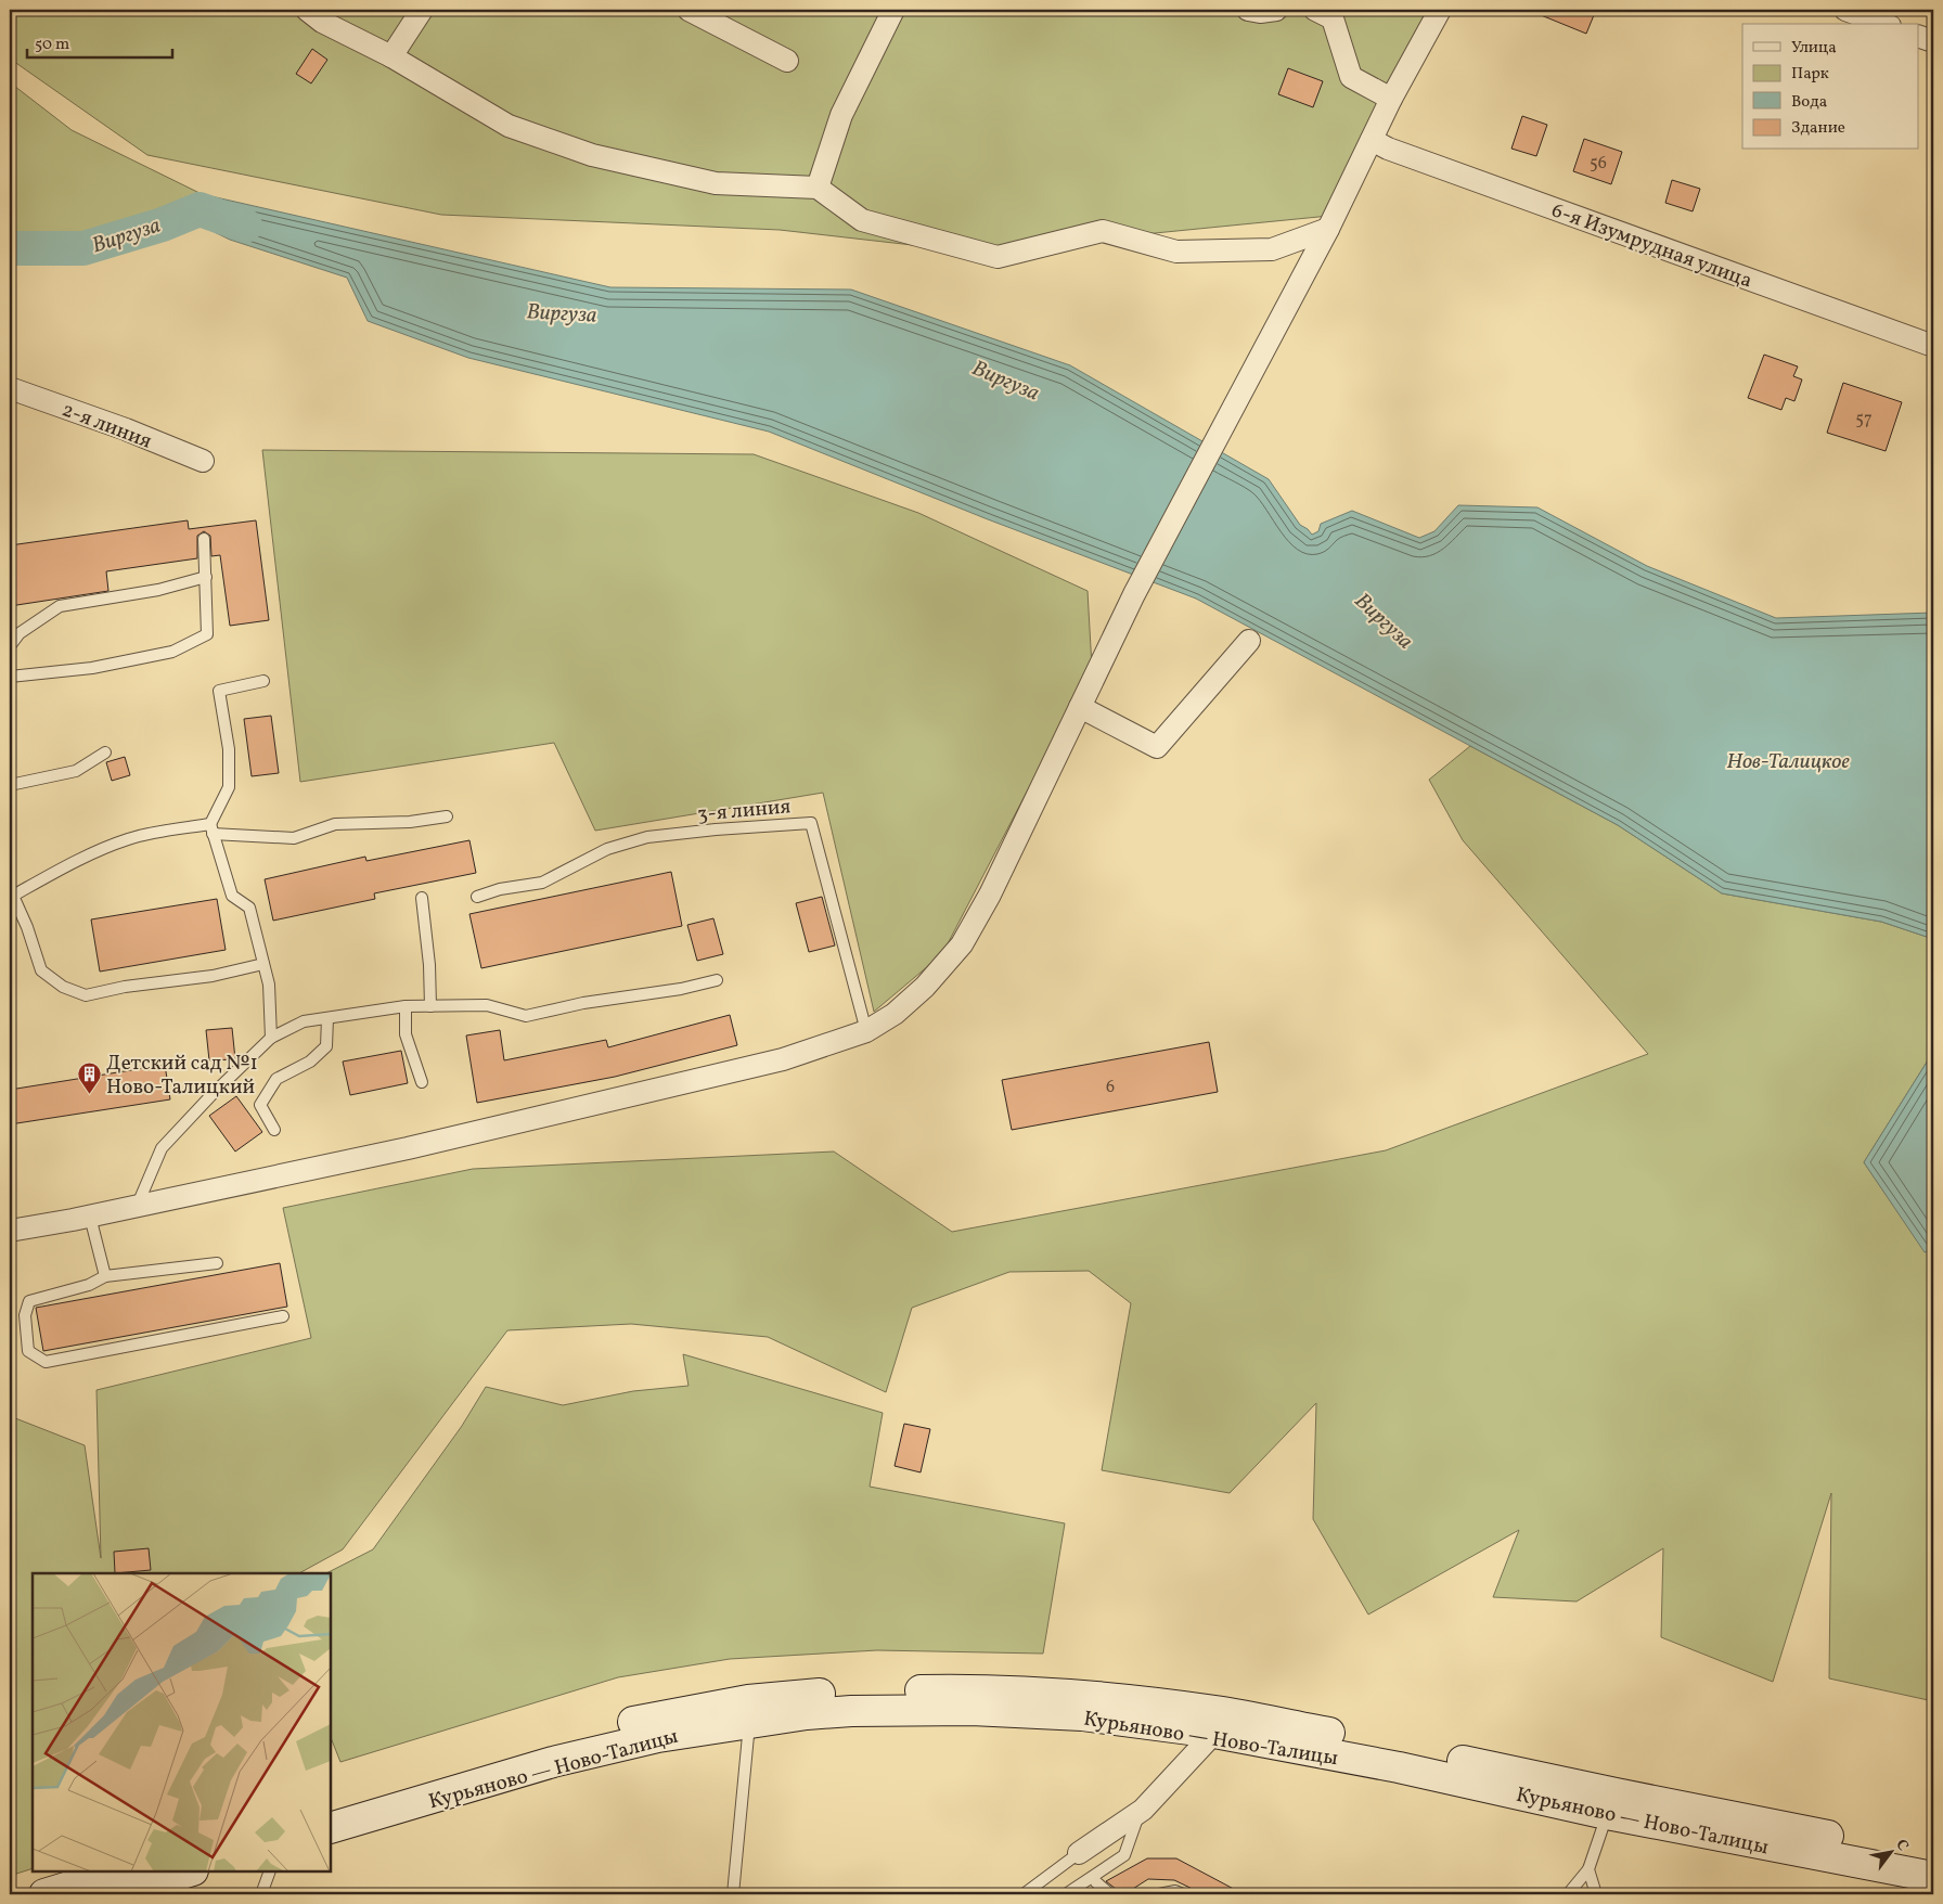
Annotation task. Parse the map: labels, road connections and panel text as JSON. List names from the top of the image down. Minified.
{"streets":{"main road":["Курьяново — Ново-Талицы"],"street":["6-я Изумрудная улица","2-я линия"],"lane":["3-я линия"]},"water":["Виргуза","Нов-Талицкое"],"places":{"building":["Детский сад №1 Ново-Талицкий"]},"house_numbers":["56","57","6"],"legend":["Улица","Парк","Вода","Здание"],"scale_bar":"50 m","north":"top right"}
